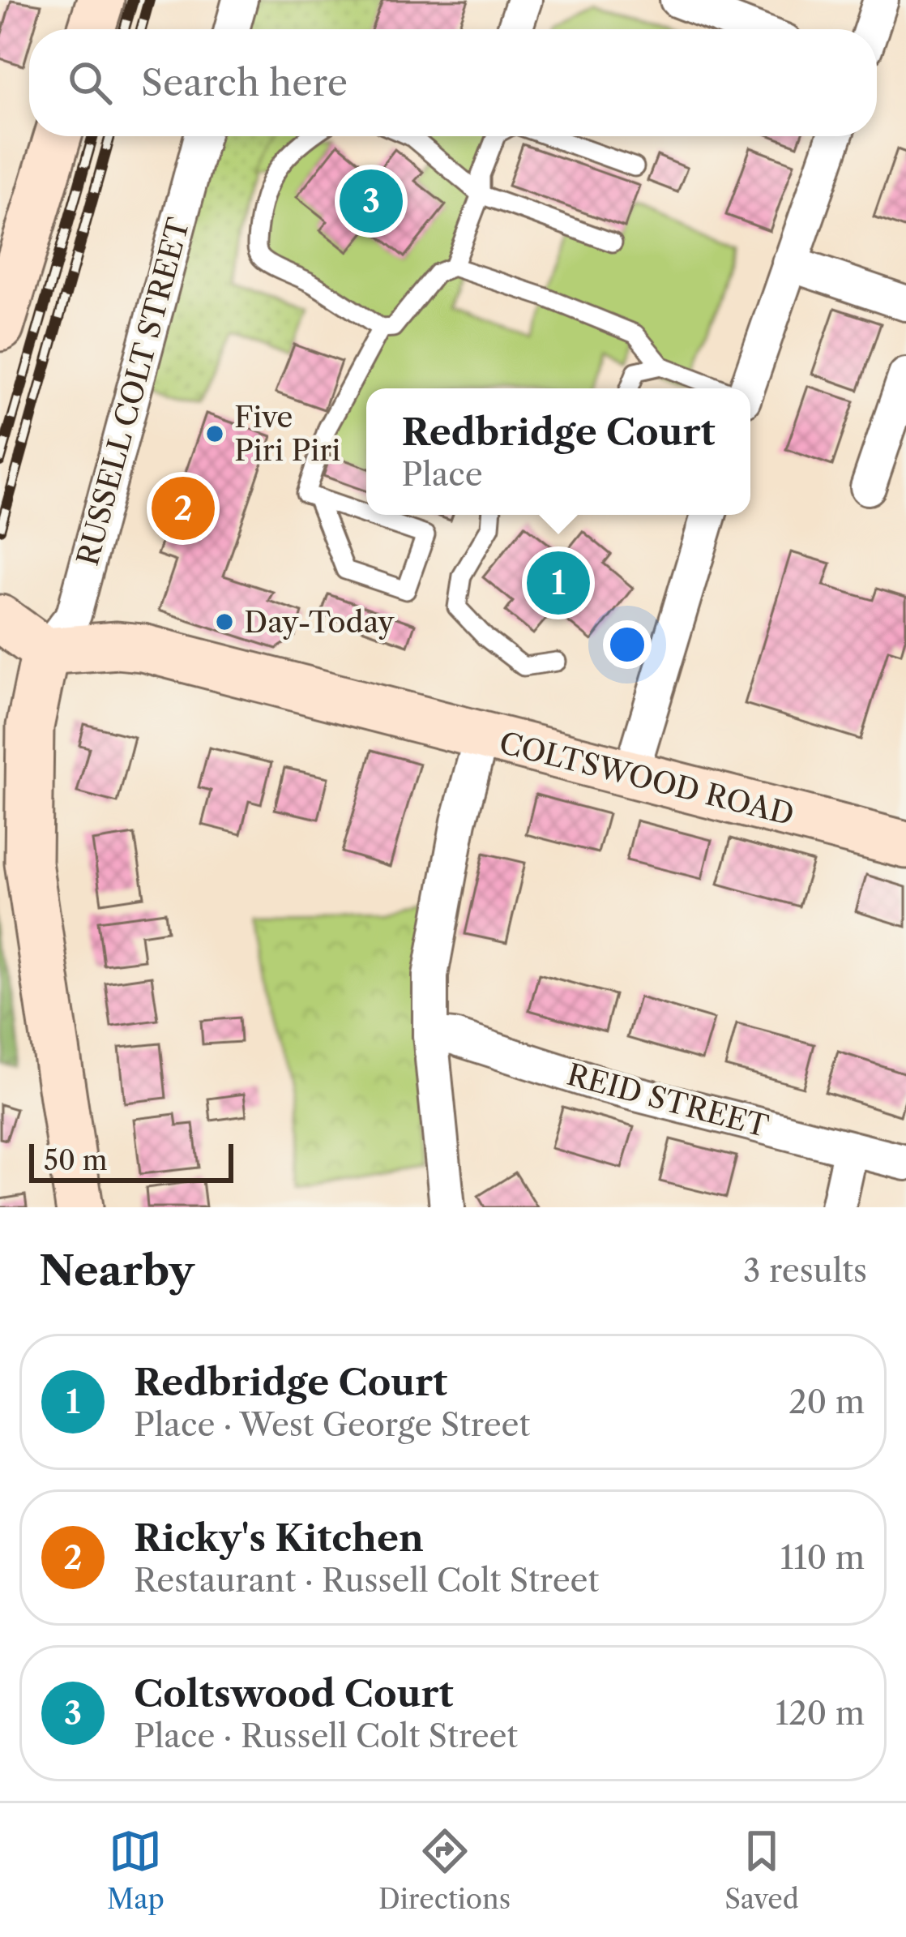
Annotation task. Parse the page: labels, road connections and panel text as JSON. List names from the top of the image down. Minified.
{"streets":{"main road":["COLTSWOOD ROAD"],"street":["RUSSELL COLT STREET","REID STREET"]},"crossings":[["RUSSELL COLT STREET","COLTSWOOD ROAD"]],"places":["Five Piri Piri","Day-Today"],"scale_bar":"50 m","page":{"search":"Search here","pins":["3","2","1"],"popup":["Redbridge Court","Place"],"scale":"50 m","heading":["Nearby","3 results"],"list":[{"mark":"1","name":"Redbridge Court","note":"Place · West George Street","value":"20 m"},{"mark":"2","name":"Ricky's Kitchen","note":"Restaurant · Russell Colt Street","value":"110 m"},{"mark":"3","name":"Coltswood Court","note":"Place · Russell Colt Street","value":"120 m"}],"nav":["Map","Directions","Saved"]}}
